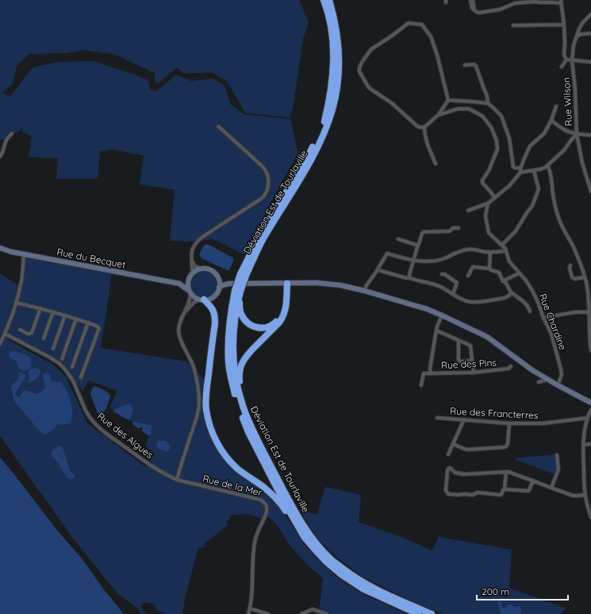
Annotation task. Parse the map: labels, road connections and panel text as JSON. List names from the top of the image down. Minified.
{"streets":{"highway":["Déviation Est de Tourlaville"],"main road":["Rue du Becquet"],"street":["Rue Wilson","Rue Chardine","Rue des Pins","Rue des Francterres","Rue des Algues","Rue de la Mer"]},"crossings":[["Rue des Algues","Rue de la Mer"]],"scale_bar":"200 m"}
